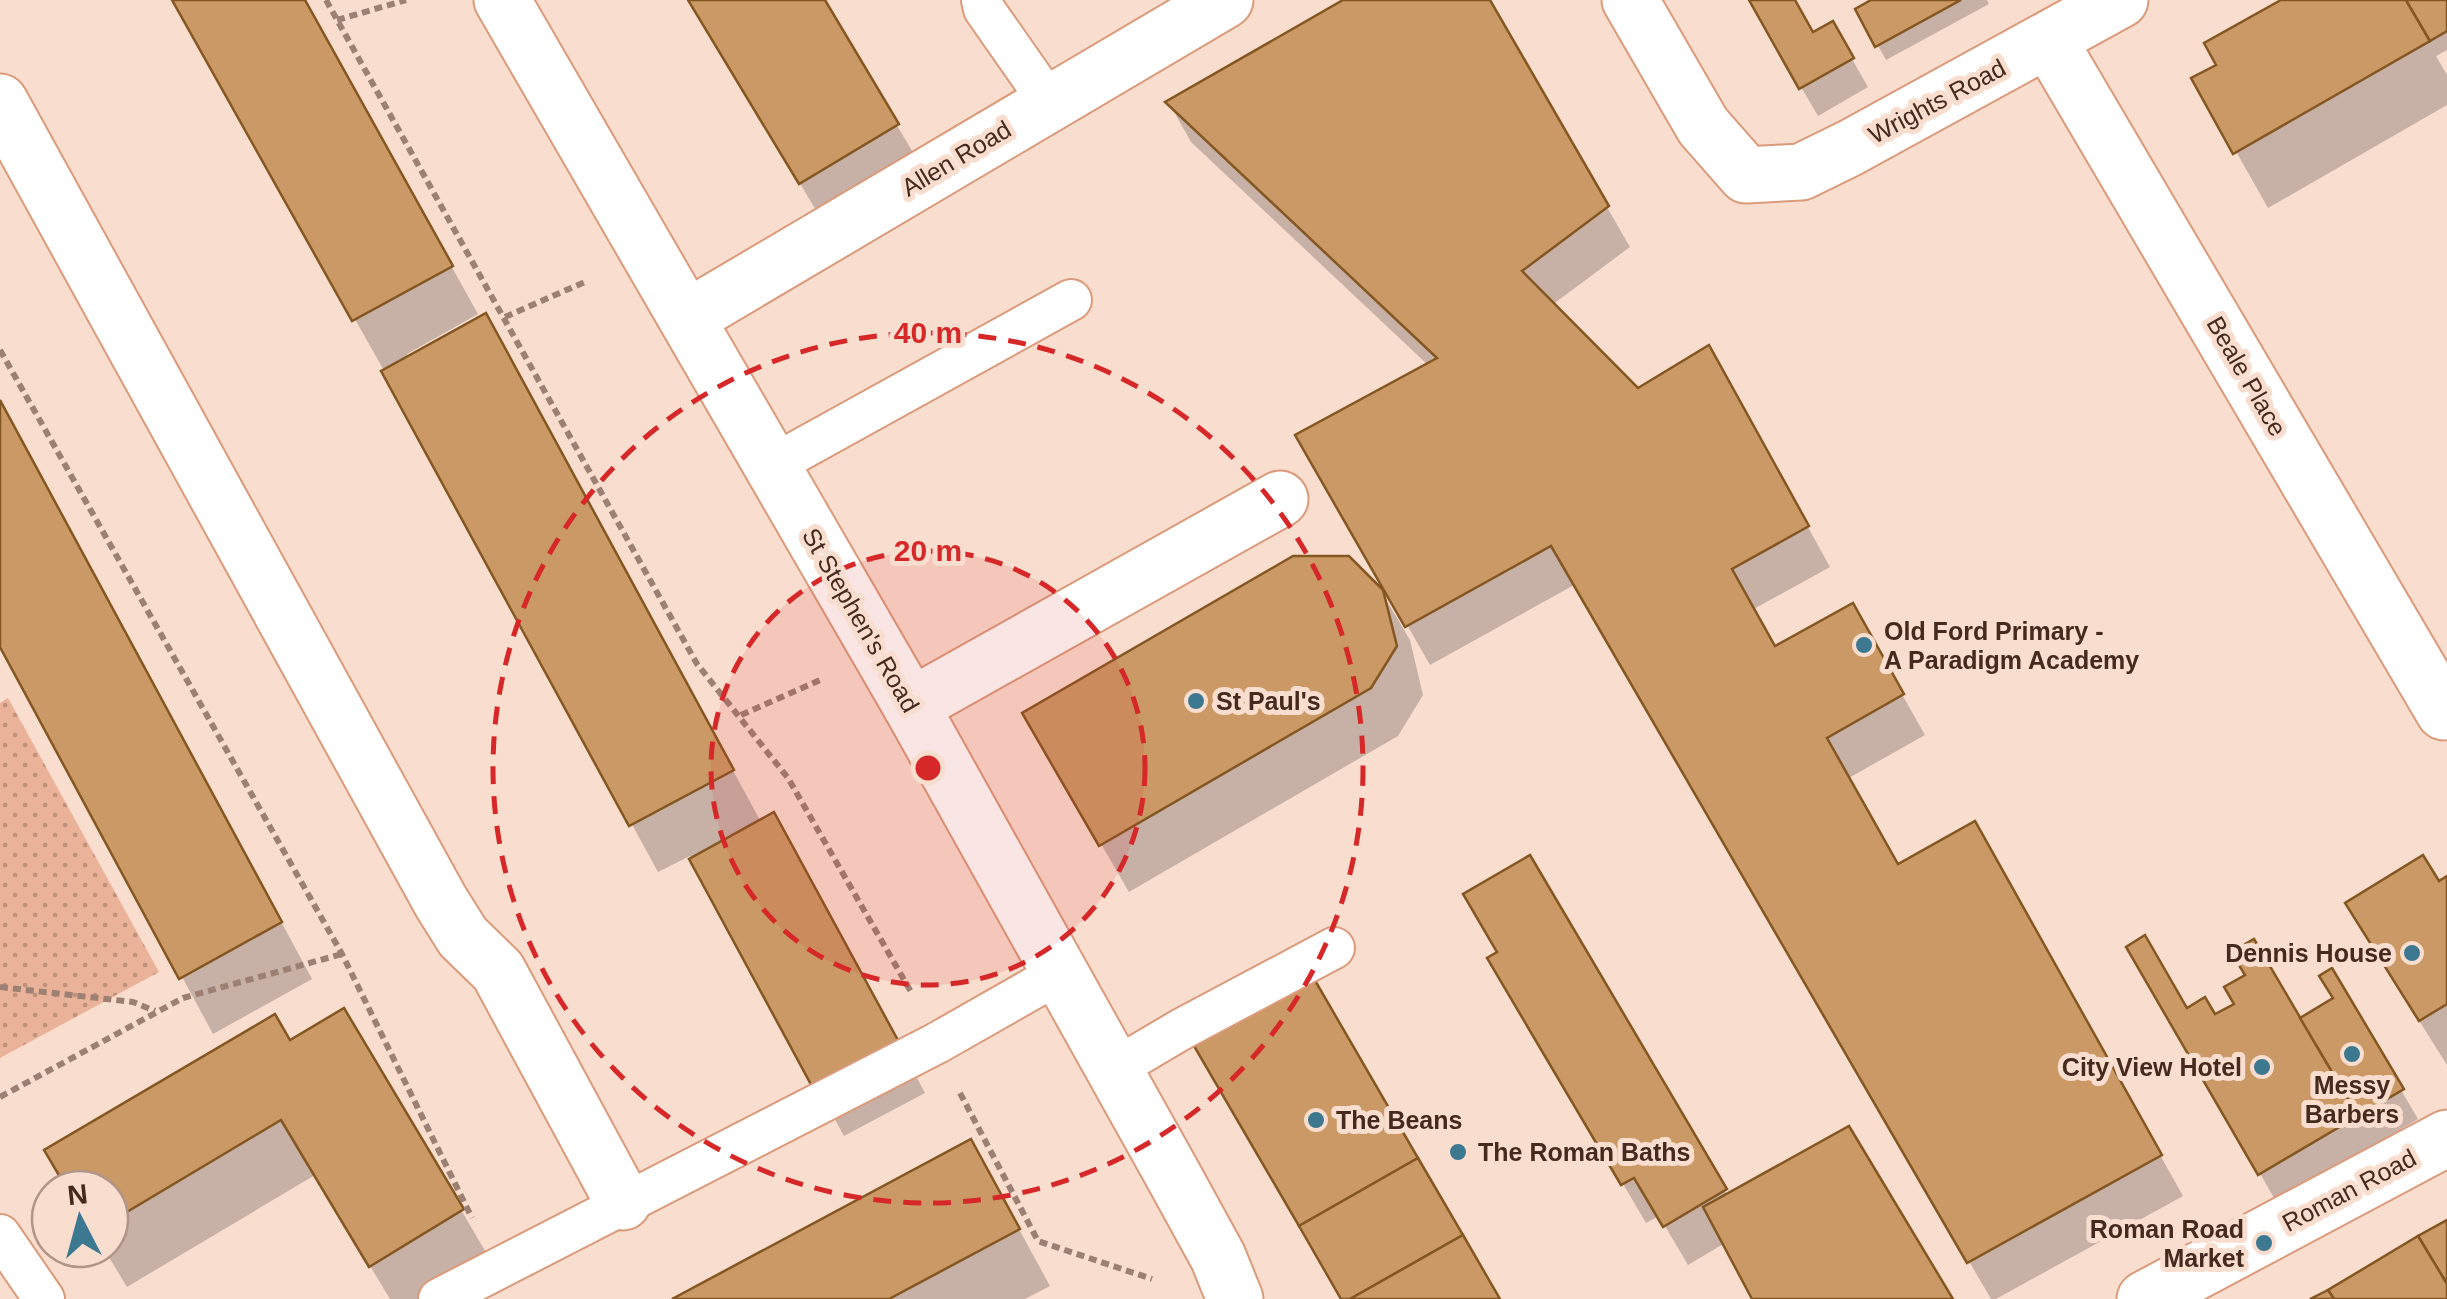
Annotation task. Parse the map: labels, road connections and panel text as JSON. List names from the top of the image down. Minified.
{"streets":{"street":["Wrights Road","Allen Road","Beale Place","St Stephen's Road","Roman Road"]},"crossings":[["Wrights Road","Beale Place"],["Allen Road","St Stephen's Road"]],"places":["Old Ford Primary - A Paradigm Academy","St Paul's","Dennis House","Messy Barbers","City View Hotel","The Beans","The Roman Baths","Roman Road Market"],"north":"top","rings":["40 m","20 m"]}
